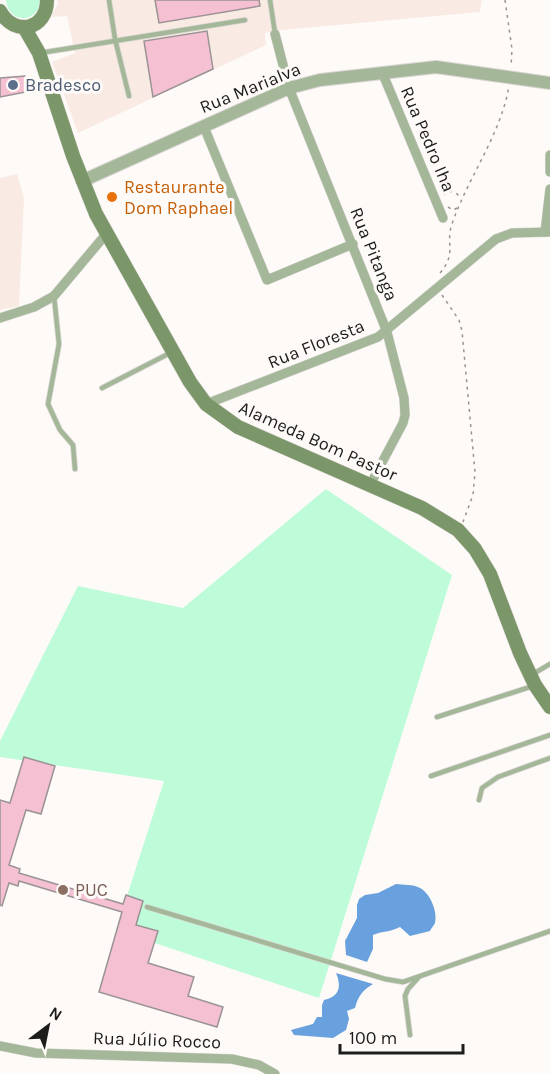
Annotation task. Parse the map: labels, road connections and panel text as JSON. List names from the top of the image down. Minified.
{"streets":{"main road":["Alameda Bom Pastor"],"street":["Rua Marialva","Rua Pedro Iha","Rua Pitanga","Rua Floresta","Rua Júlio Rocco"]},"crossings":[["Rua Marialva","Rua Pedro Iha"],["Rua Marialva","Rua Pitanga"],["Rua Marialva","Alameda Bom Pastor"],["Rua Pitanga","Rua Floresta"],["Rua Pitanga","Alameda Bom Pastor"],["Rua Floresta","Alameda Bom Pastor"]],"places":["Bradesco","Restaurante Dom Raphael","PUC"],"scale_bar":"100 m","north":"top right"}
